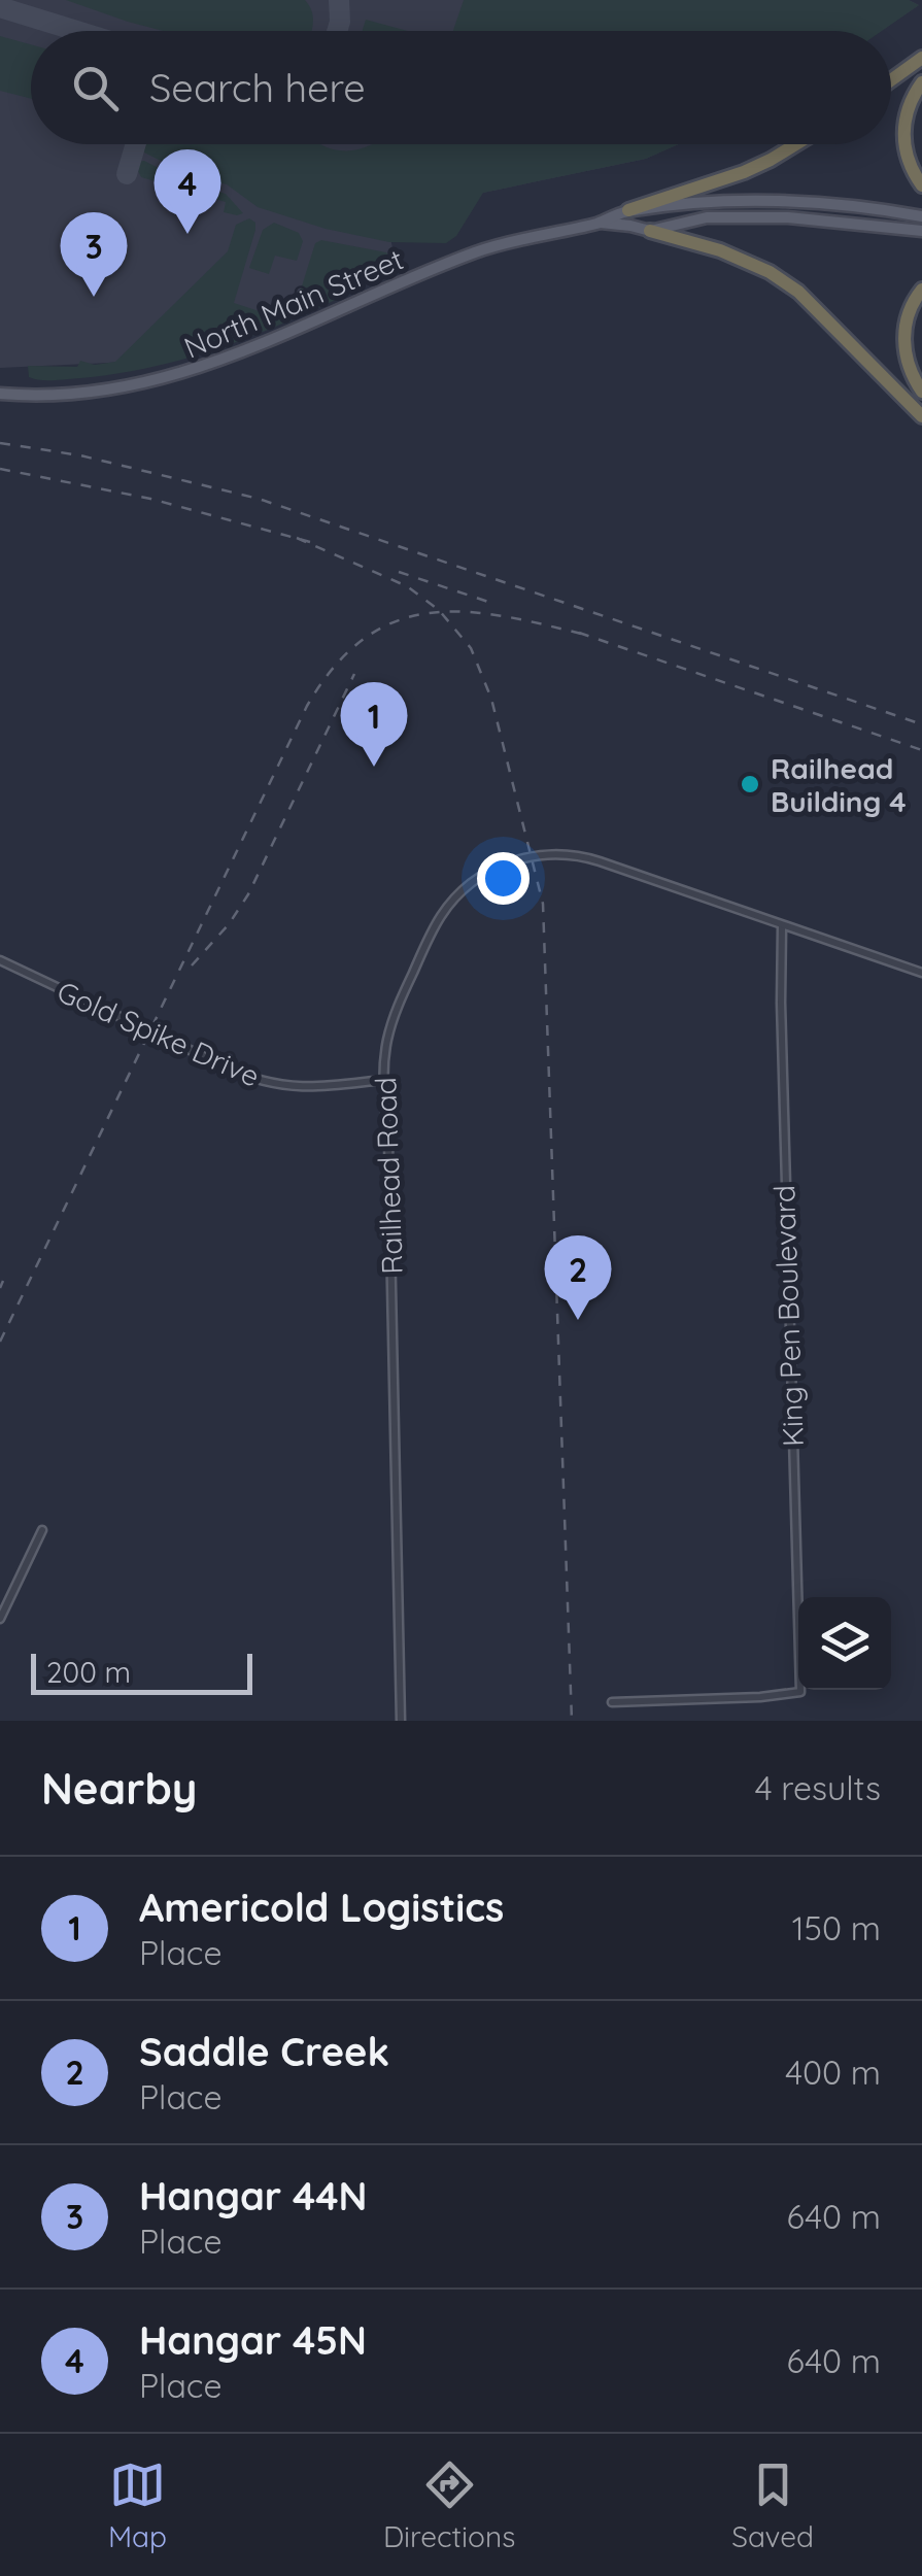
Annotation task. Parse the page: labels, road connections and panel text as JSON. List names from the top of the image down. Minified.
{"streets":{"main road":["North Main Street"],"street":["Gold Spike Drive","Railhead Road","King Pen Boulevard"]},"crossings":[["Gold Spike Drive","Railhead Road"],["Railhead Road","King Pen Boulevard"]],"places":["Railhead Building 4"],"scale_bar":"200 m","page":{"search":"Search here","pins":["4","3","1","2"],"scale":"200 m","heading":["Nearby","4 results"],"list":[{"mark":"1","name":"Americold Logistics","note":"Place","value":"150 m"},{"mark":"2","name":"Saddle Creek","note":"Place","value":"400 m"},{"mark":"3","name":"Hangar 44N","note":"Place","value":"640 m"},{"mark":"4","name":"Hangar 45N","note":"Place","value":"640 m"}],"nav":["Map","Directions","Saved"]}}
